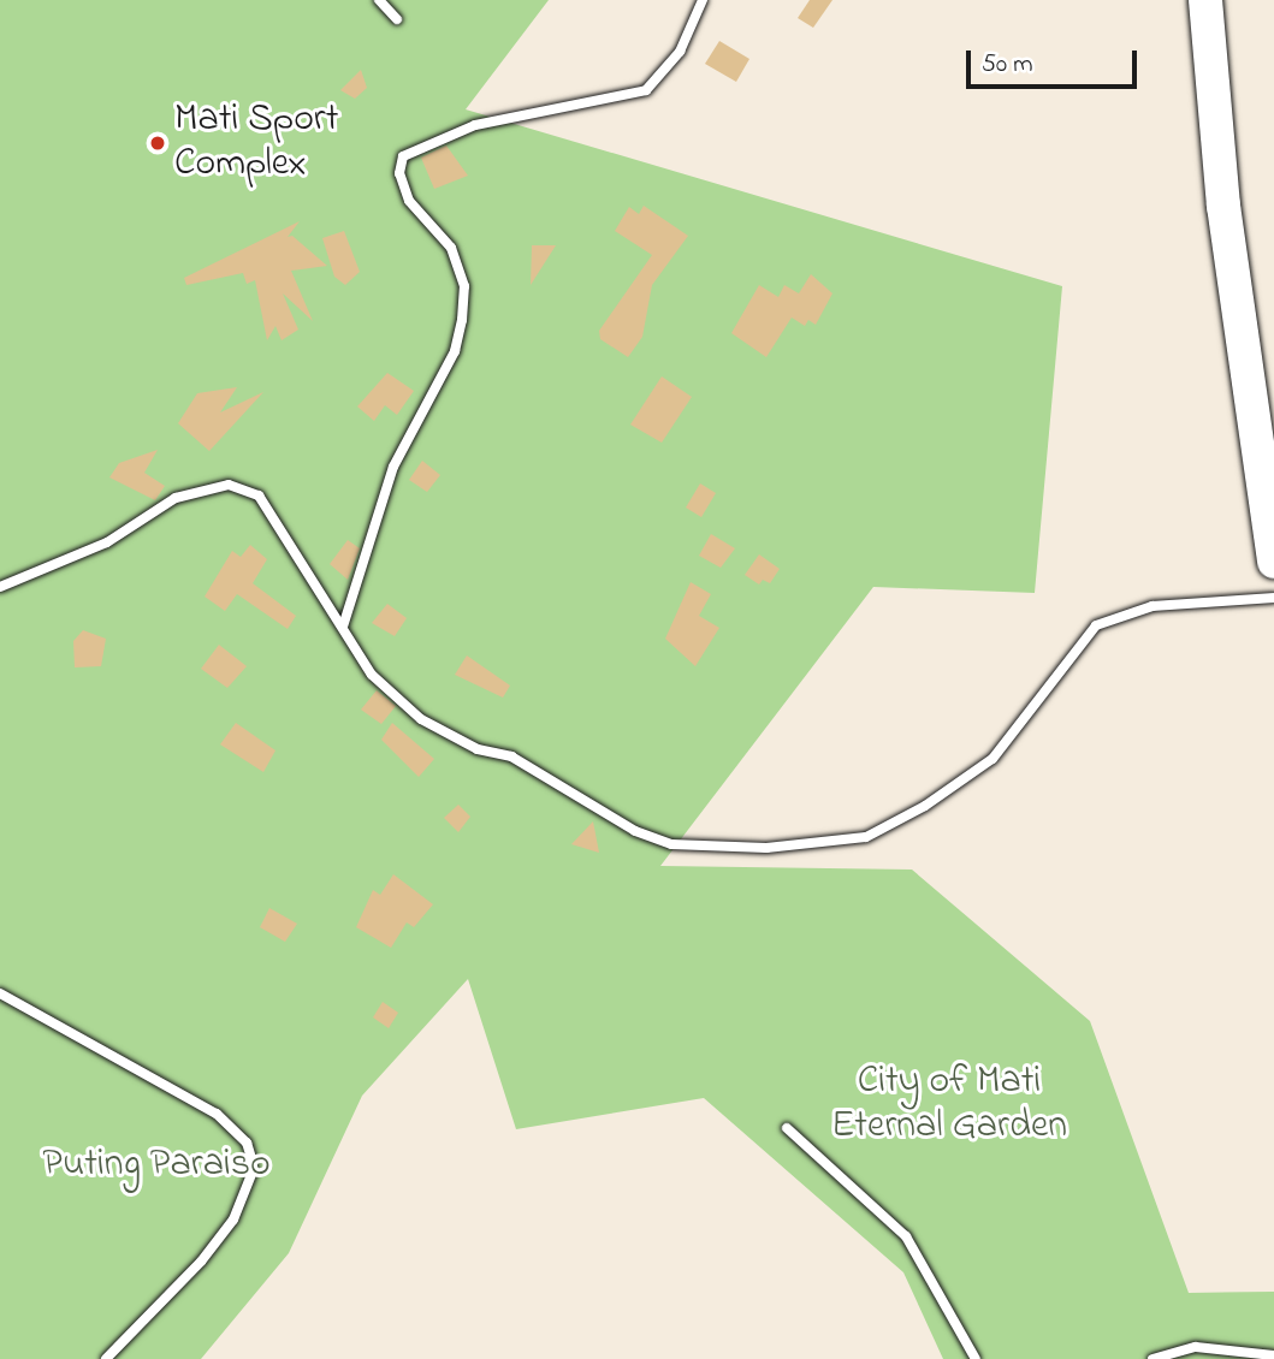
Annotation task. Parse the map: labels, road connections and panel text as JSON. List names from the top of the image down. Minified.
{"parks":["City of Mati Eternal Garden","Puting Paraiso"],"places":["Mati Sport Complex"],"scale_bar":"50 m"}
